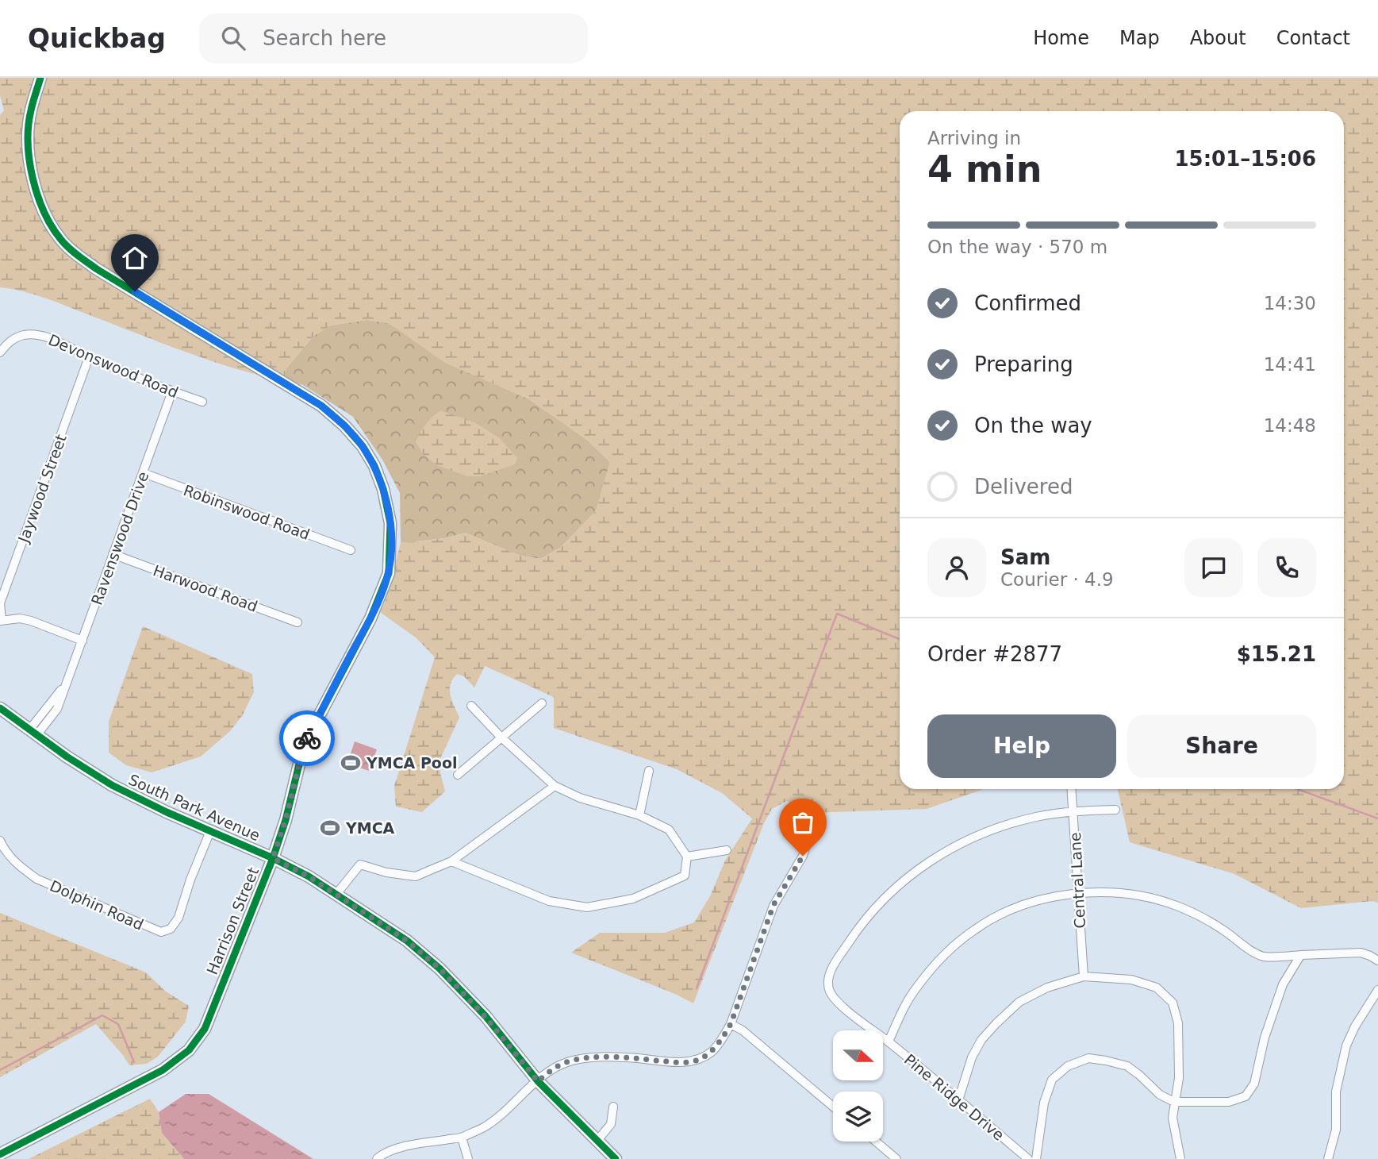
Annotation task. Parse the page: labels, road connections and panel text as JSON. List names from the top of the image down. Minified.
{"streets":{"street":["Devonswood Road","Jaywood Street","Robinswood Road","Ravenswood Drive","Harwood Road","South Park Avenue","Central Lane","Dolphin Road","Harrison Street","Pine Ridge Drive"]},"crossings":[["Devonswood Road","Jaywood Street"],["Devonswood Road","Ravenswood Drive"],["Robinswood Road","Ravenswood Drive"],["Ravenswood Drive","Harwood Road"],["Ravenswood Drive","South Park Avenue"],["South Park Avenue","Dolphin Road"],["South Park Avenue","Harrison Street"],["Central Lane","Pine Ridge Drive"]],"places":{"sports":["YMCA Pool","YMCA"]},"north":"right","page":{"header":"Quickbag","search":"Search here","nav":["Home","Map","About","Contact"],"heading":["4 min","Arriving in","15:01–15:06"],"panel":["Sam","Courier · 4.9","Order #2877","$15.21"],"bar":"On the way · 570 m","list":[["Confirmed","14:30"],["Preparing","14:41"],["On the way","14:48"],"Delivered"],"buttons":["Help","Share"]}}
